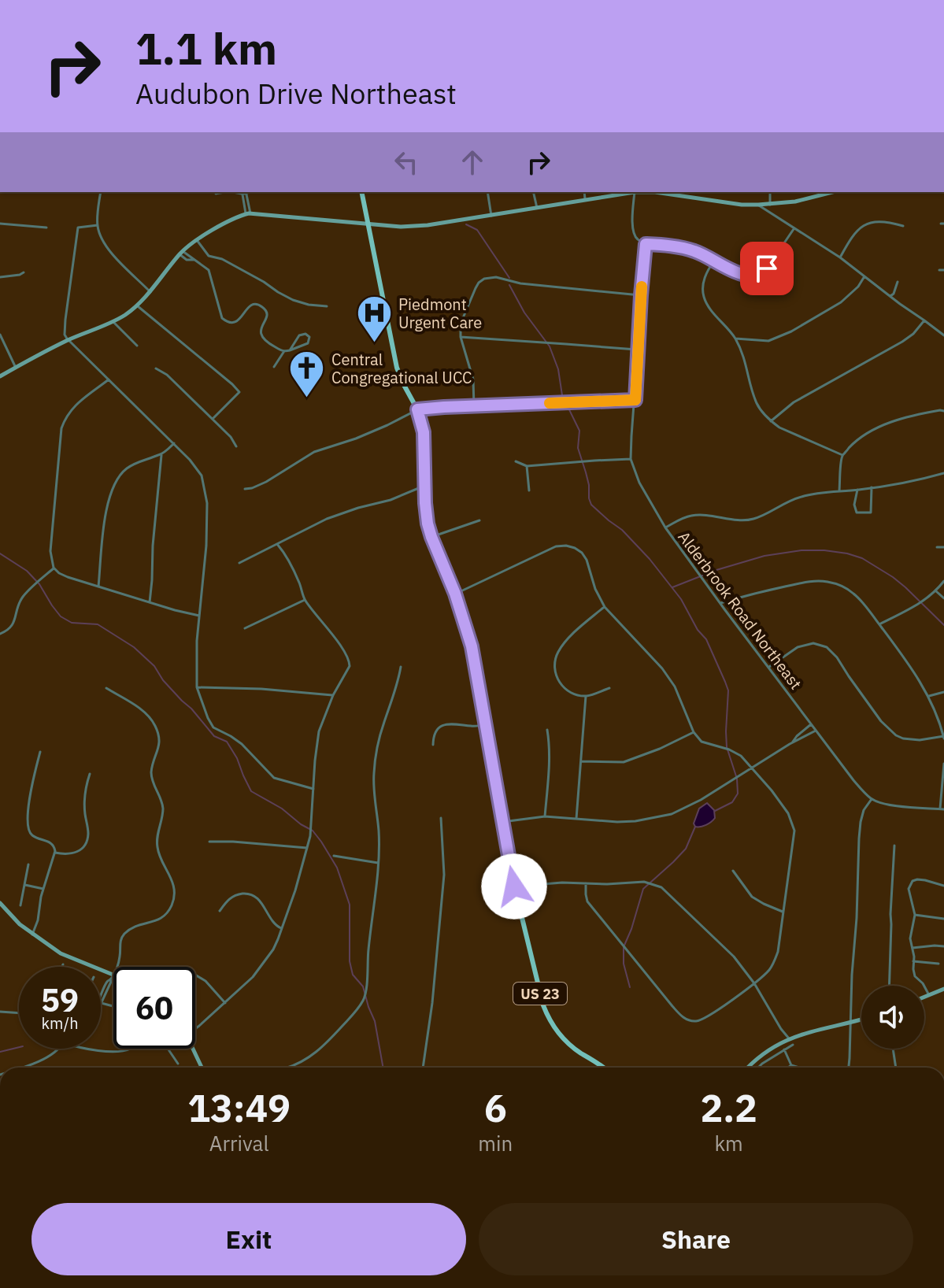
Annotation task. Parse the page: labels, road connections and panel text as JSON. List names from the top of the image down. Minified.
{"streets":{"main road":["US 23"],"street":["Alderbrook Road Northeast"]},"places":{"hospital":["Piedmont Urgent Care"],"church":["Central Congregational UCC"]},"page":{"turn":["1.1 km","Audubon Drive Northeast"],"speed":"59 km/h","limit":"60","eta":["13:49","Arrival","6","min","2.2","km"],"buttons":["Exit","Share"]}}
